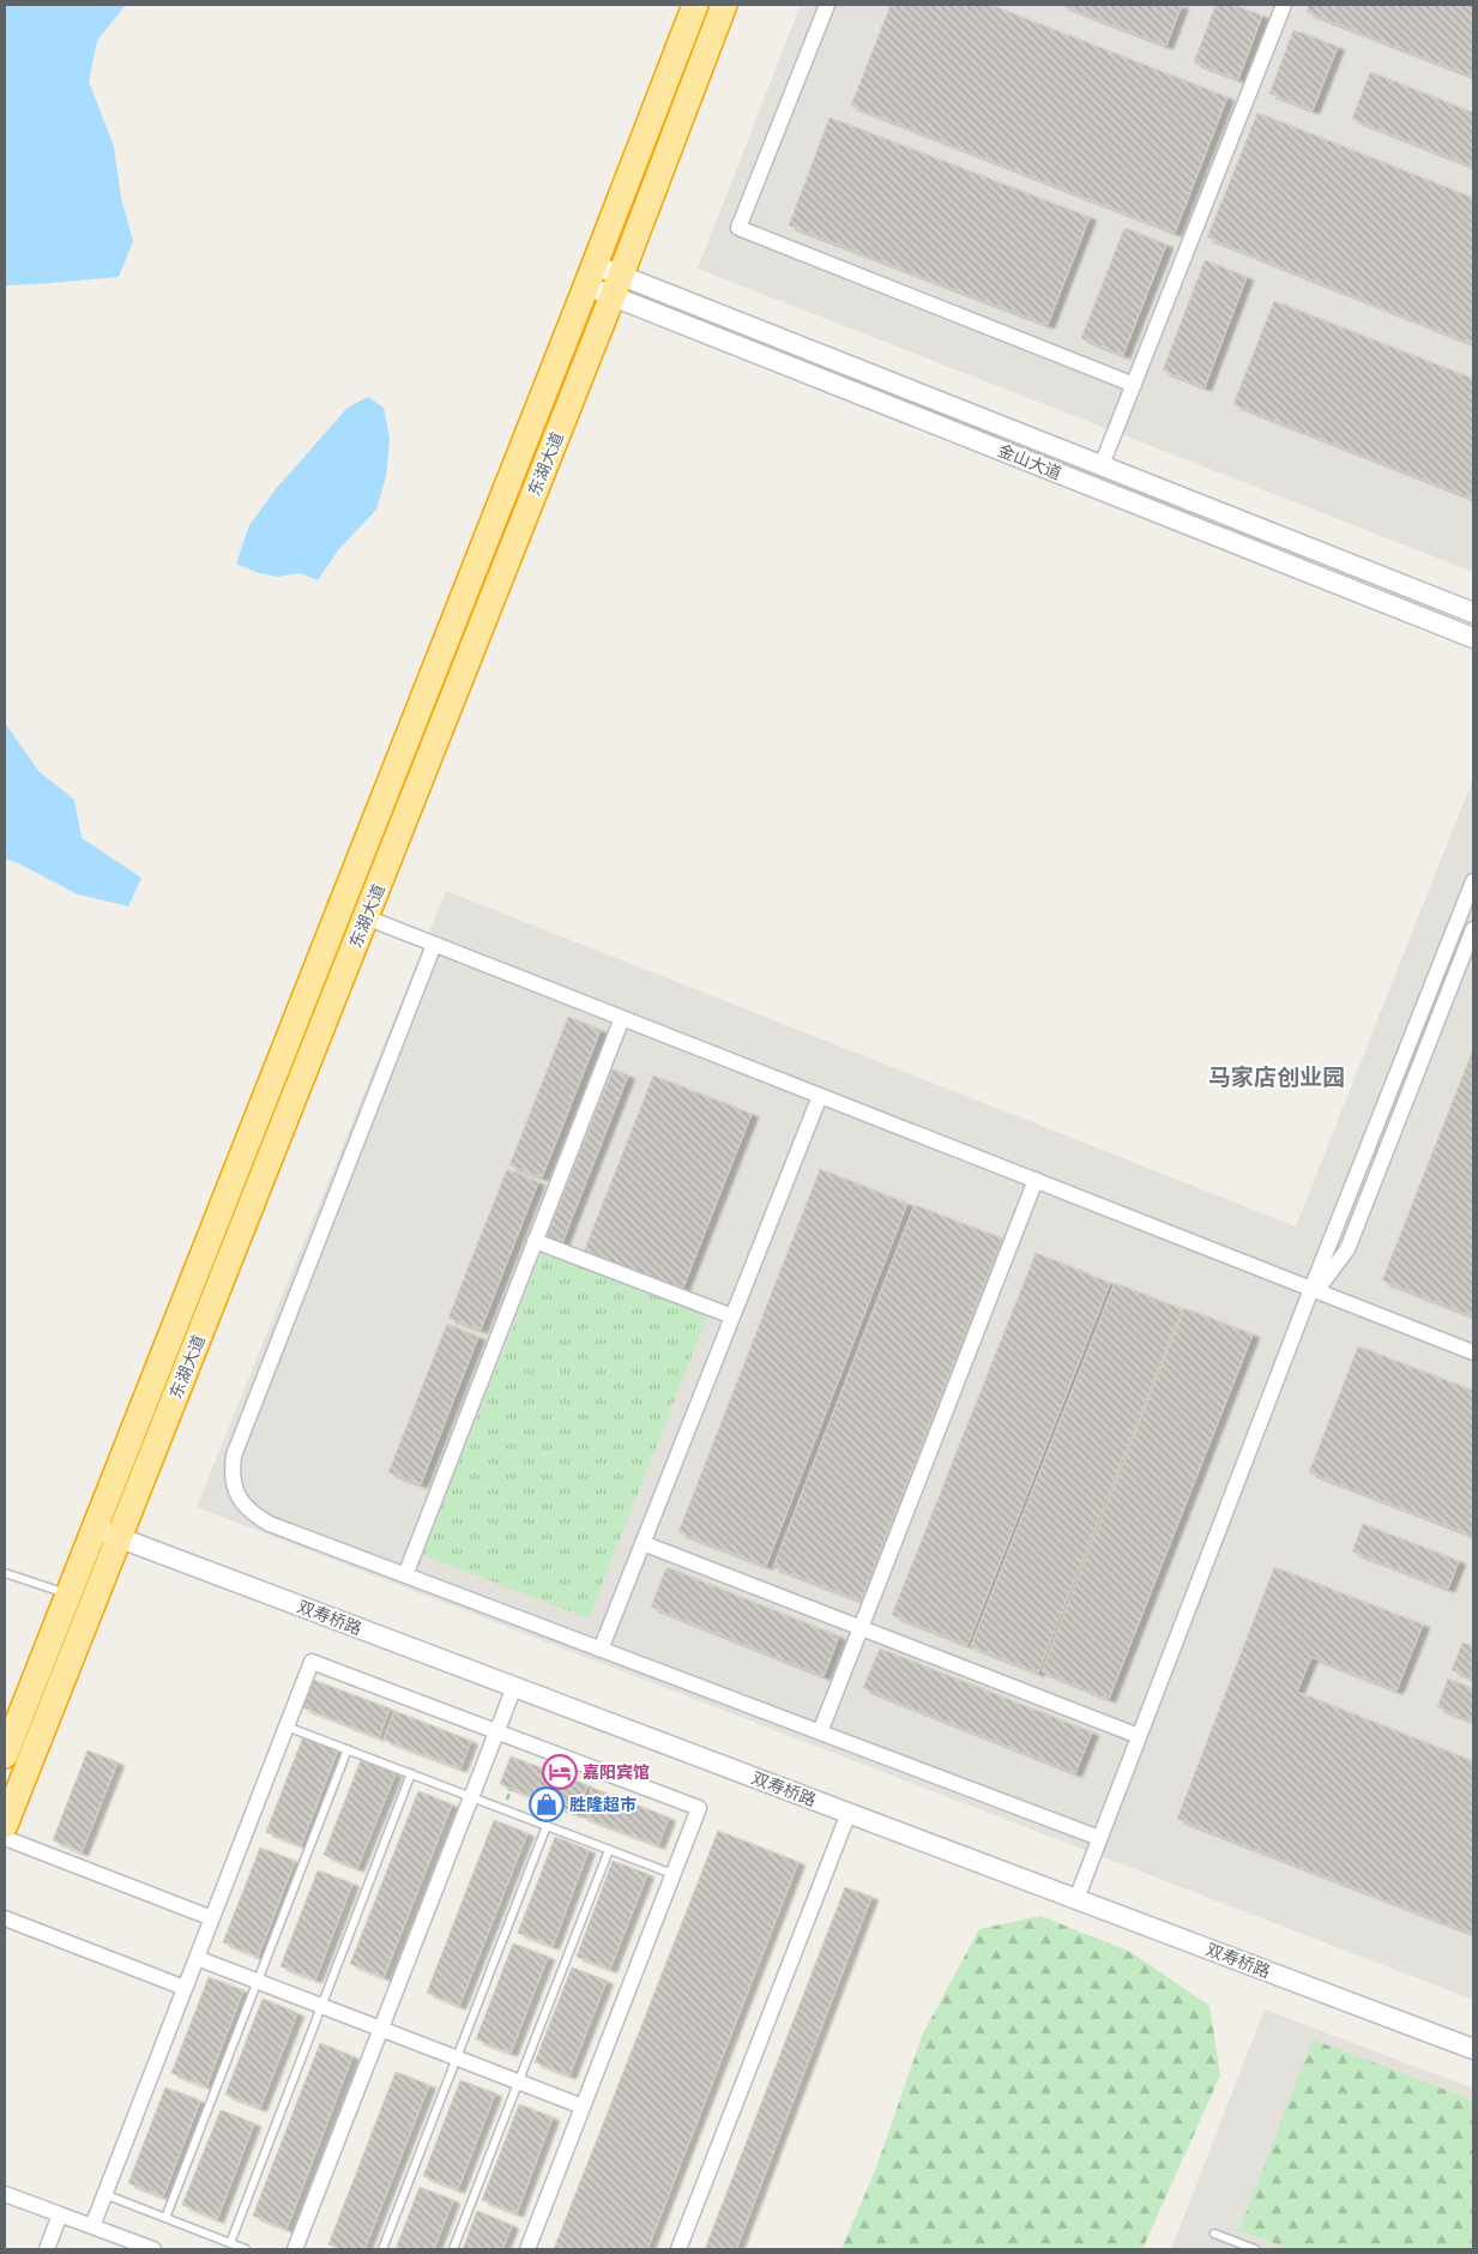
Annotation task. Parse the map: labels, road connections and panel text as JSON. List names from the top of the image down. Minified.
{"streets":{"highway":["东湖大道"],"street":["金山大道","双寿桥路"]},"crossings":[["金山大道","东湖大道"],["东湖大道","双寿桥路"]],"districts":["马家店创业园"],"places":{"hotel":["嘉阳宾馆"],"shop":["胜隆超市"]}}
